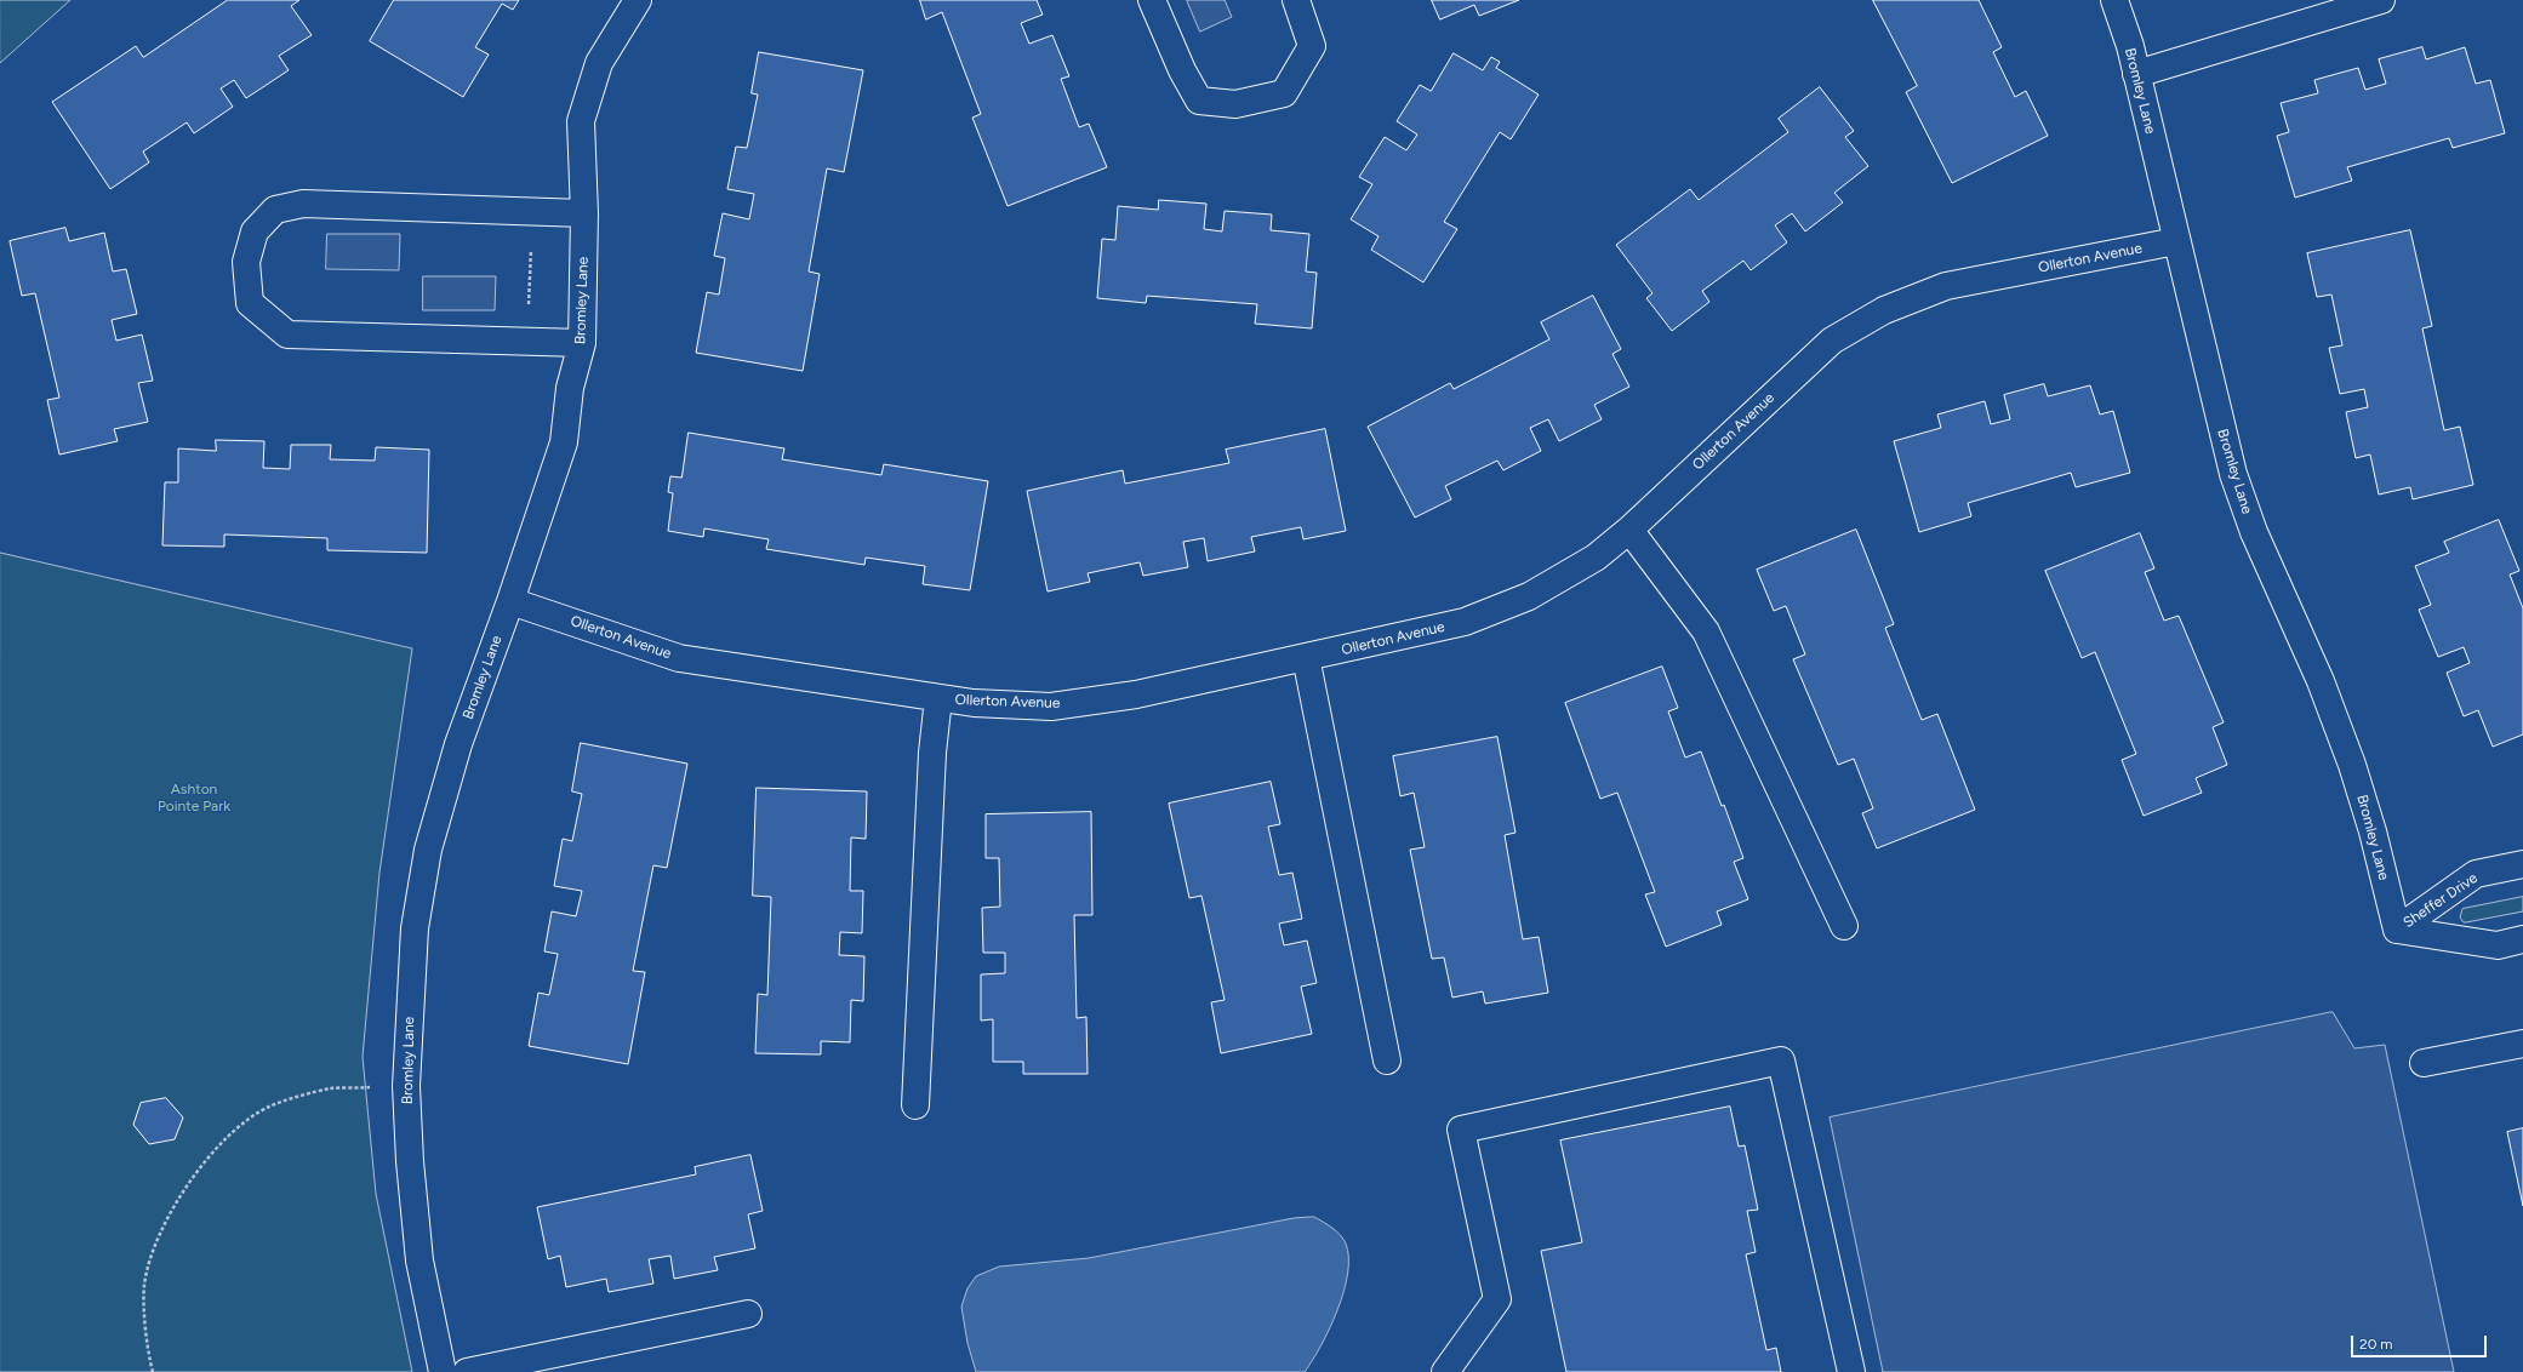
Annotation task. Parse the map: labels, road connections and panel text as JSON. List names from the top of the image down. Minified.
{"streets":{"street":["Bromley Lane","Ollerton Avenue","Sheffer Drive"]},"crossings":[["Bromley Lane","Ollerton Avenue"],["Bromley Lane","Sheffer Drive"]],"parks":["Ashton Pointe Park"],"scale_bar":"20 m"}
